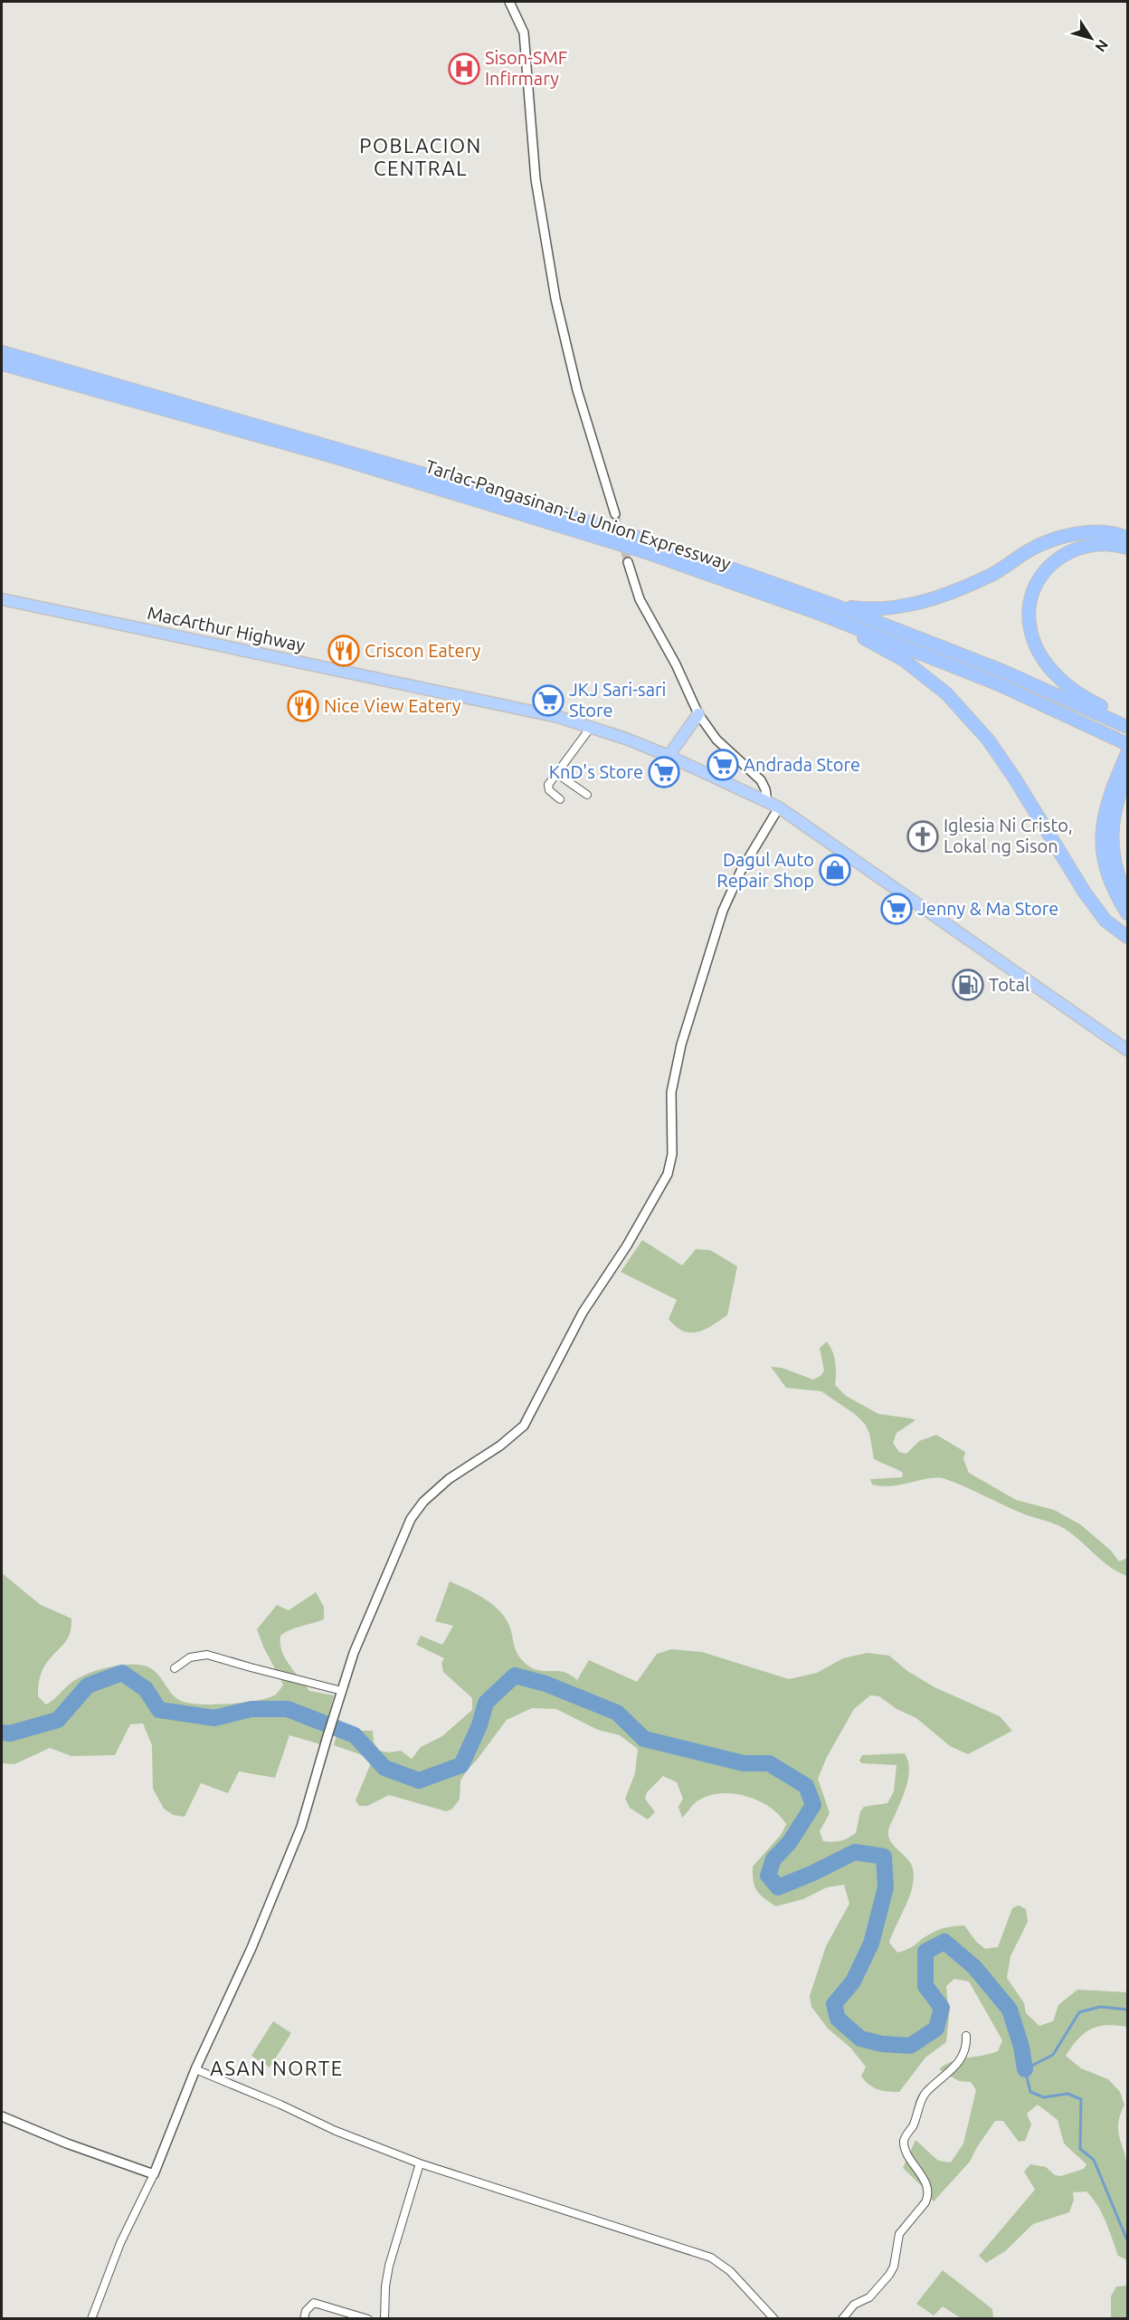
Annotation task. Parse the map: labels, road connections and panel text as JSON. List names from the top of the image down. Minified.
{"streets":{"highway":["Tarlac-Pangasinan-La Union Expressway","MacArthur Highway"]},"districts":["POBLACION CENTRAL","ASAN NORTE"],"places":{"hospital":["Sison-SMF Infirmary"],"restaurant":["Criscon Eatery","Nice View Eatery"],"supermarket":["JKJ Sari-sari Store","Andrada Store","KnD's Store","Jenny & Ma Store"],"church":["Iglesia Ni Cristo, Lokal ng Sison"],"shop":["Dagul Auto Repair Shop"],"fuel station":["Total"]},"north":"bottom right"}
